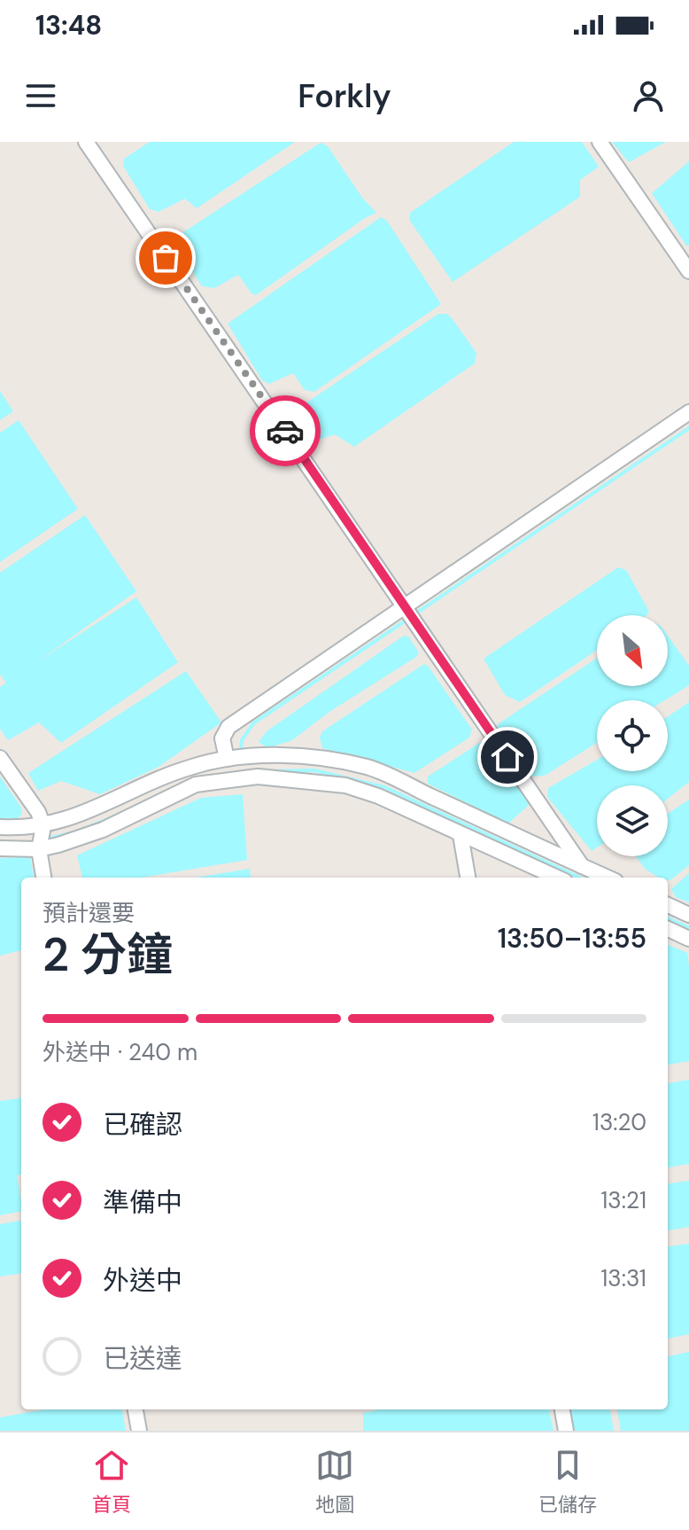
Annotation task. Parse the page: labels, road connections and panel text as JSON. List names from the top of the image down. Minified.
{"north":"bottom right","page":{"status":"13:48","header":"Forkly","heading":["2 分鐘","預計還要","13:50–13:55"],"bar":"外送中 · 240 m","list":[["已確認","13:20"],["準備中","13:21"],["外送中","13:31"],"已送達"],"tabs":["首頁","地圖","已儲存"]}}
